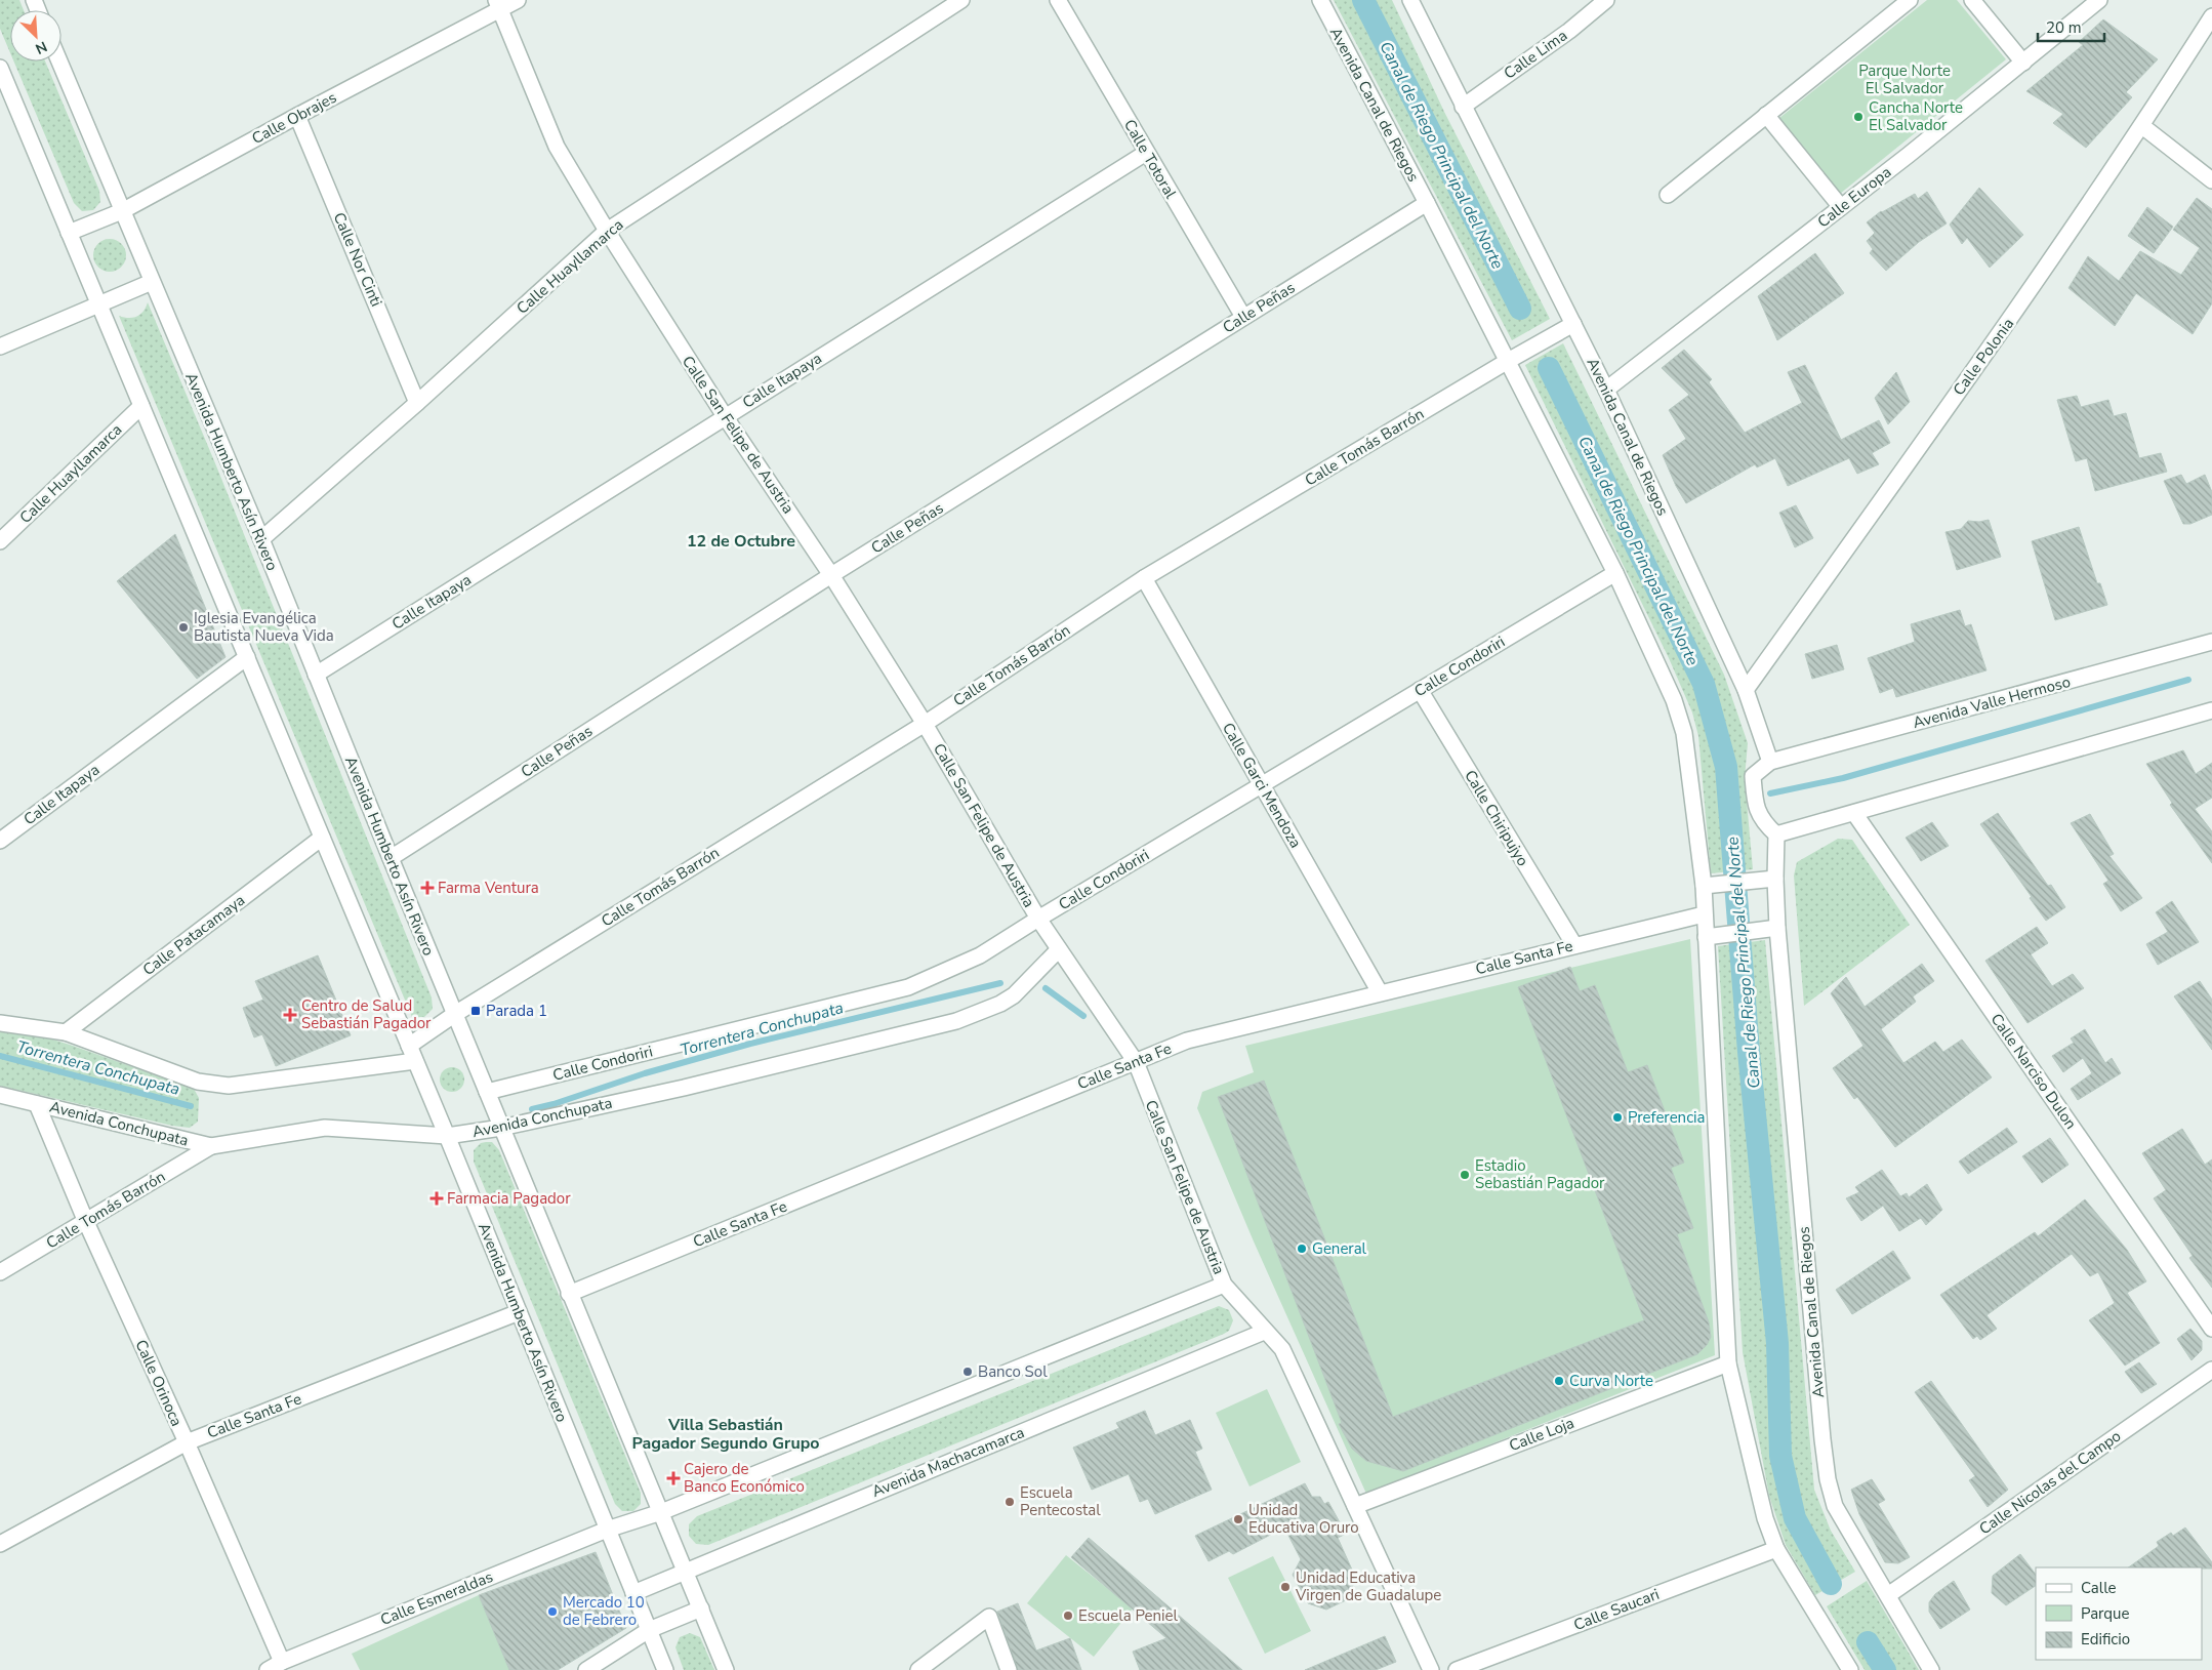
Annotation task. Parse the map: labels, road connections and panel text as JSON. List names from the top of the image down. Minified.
{"streets":{"street":["Calle Lima","Avenida Canal de Riegos","Calle Obrajes","Calle Totoral","Calle Europa","Calle Nor Cinti","Calle Huayllamarca","Calle Peñas","Calle Polonia","Calle Itapaya","Calle San Felipe de Austria","Calle Tomás Barrón","Avenida Humberto Asín Rivero","Calle Condoriri","Avenida Valle Hermoso","Calle Garci Mendoza","Calle Chiripujyo","Calle Patacamaya","Calle Santa Fe","Calle Narciso Dulon","Avenida Conchupata","Calle Orinoca","Calle Loja","Avenida Machacamarca","Calle Nicolas del Campo","Calle Esmeraldas","Calle Saucari"]},"crossings":[["Calle Lima","Avenida Canal de Riegos"],["Avenida Canal de Riegos","Calle Europa"],["Avenida Canal de Riegos","Calle Peñas"],["Avenida Canal de Riegos","Calle Polonia"],["Avenida Canal de Riegos","Calle Tomás Barrón"],["Avenida Canal de Riegos","Calle Condoriri"],["Avenida Canal de Riegos","Avenida Valle Hermoso"],["Avenida Canal de Riegos","Calle Santa Fe"],["Avenida Canal de Riegos","Calle Loja"],["Avenida Canal de Riegos","Calle Nicolas del Campo"],["Avenida Canal de Riegos","Calle Saucari"],["Calle Obrajes","Calle Nor Cinti"],["Calle Obrajes","Calle San Felipe de Austria"],["Calle Obrajes","Avenida Humberto Asín Rivero"],["Calle Totoral","Calle Peñas"],["Calle Totoral","Calle Itapaya"],["Calle Nor Cinti","Calle Huayllamarca"],["Calle Huayllamarca","Calle San Felipe de Austria"],["Calle Huayllamarca","Avenida Humberto Asín Rivero"],["Calle Peñas","Calle San Felipe de Austria"],["Calle Peñas","Avenida Humberto Asín Rivero"],["Calle Itapaya","Calle San Felipe de Austria"],["Calle Itapaya","Avenida Humberto Asín Rivero"],["Calle San Felipe de Austria","Calle Tomás Barrón"],["Calle San Felipe de Austria","Calle Condoriri"],["Calle San Felipe de Austria","Calle Santa Fe"],["Calle San Felipe de Austria","Avenida Conchupata"],["Calle San Felipe de Austria","Calle Loja"],["Calle San Felipe de Austria","Avenida Machacamarca"],["Calle Tomás Barrón","Avenida Humberto Asín Rivero"],["Calle Tomás Barrón","Calle Garci Mendoza"],["Calle Tomás Barrón","Avenida Conchupata"],["Calle Tomás Barrón","Calle Orinoca"],["Avenida Humberto Asín Rivero","Calle Condoriri"],["Avenida Humberto Asín Rivero","Calle Patacamaya"],["Avenida Humberto Asín Rivero","Calle Santa Fe"],["Avenida Humberto Asín Rivero","Avenida Conchupata"],["Avenida Humberto Asín Rivero","Avenida Machacamarca"],["Avenida Humberto Asín Rivero","Calle Esmeraldas"],["Calle Condoriri","Calle Garci Mendoza"],["Calle Condoriri","Calle Chiripujyo"],["Calle Garci Mendoza","Calle Santa Fe"],["Calle Chiripujyo","Calle Santa Fe"],["Calle Santa Fe","Calle Orinoca"],["Avenida Conchupata","Calle Orinoca"],["Calle Orinoca","Calle Esmeraldas"]],"districts":["12 de Octubre","Villa Sebastián Pagador Segundo Grupo"],"water":["Canal de Riego Principal del Norte","Torrentera Conchupata"],"parks":["Parque Norte El Salvador"],"places":{"other":["Cancha Norte El Salvador","Iglesia Evangélica Bautista Nueva Vida","Preferencia","Estadio Sebastián Pagador","General","Banco Sol","Curva Norte","Escuela Pentecostal","Unidad Educativa Oruro","Unidad Educativa Virgen de Guadalupe","Mercado 10 de Febrero","Escuela Peniel"],"health":["Farma Ventura","Centro de Salud Sebastián Pagador","Farmacia Pagador","Cajero de Banco Económico"],"transit":["Parada 1"]},"legend":["Calle","Parque","Edificio"],"scale_bar":"20 m","north":"bottom right"}
